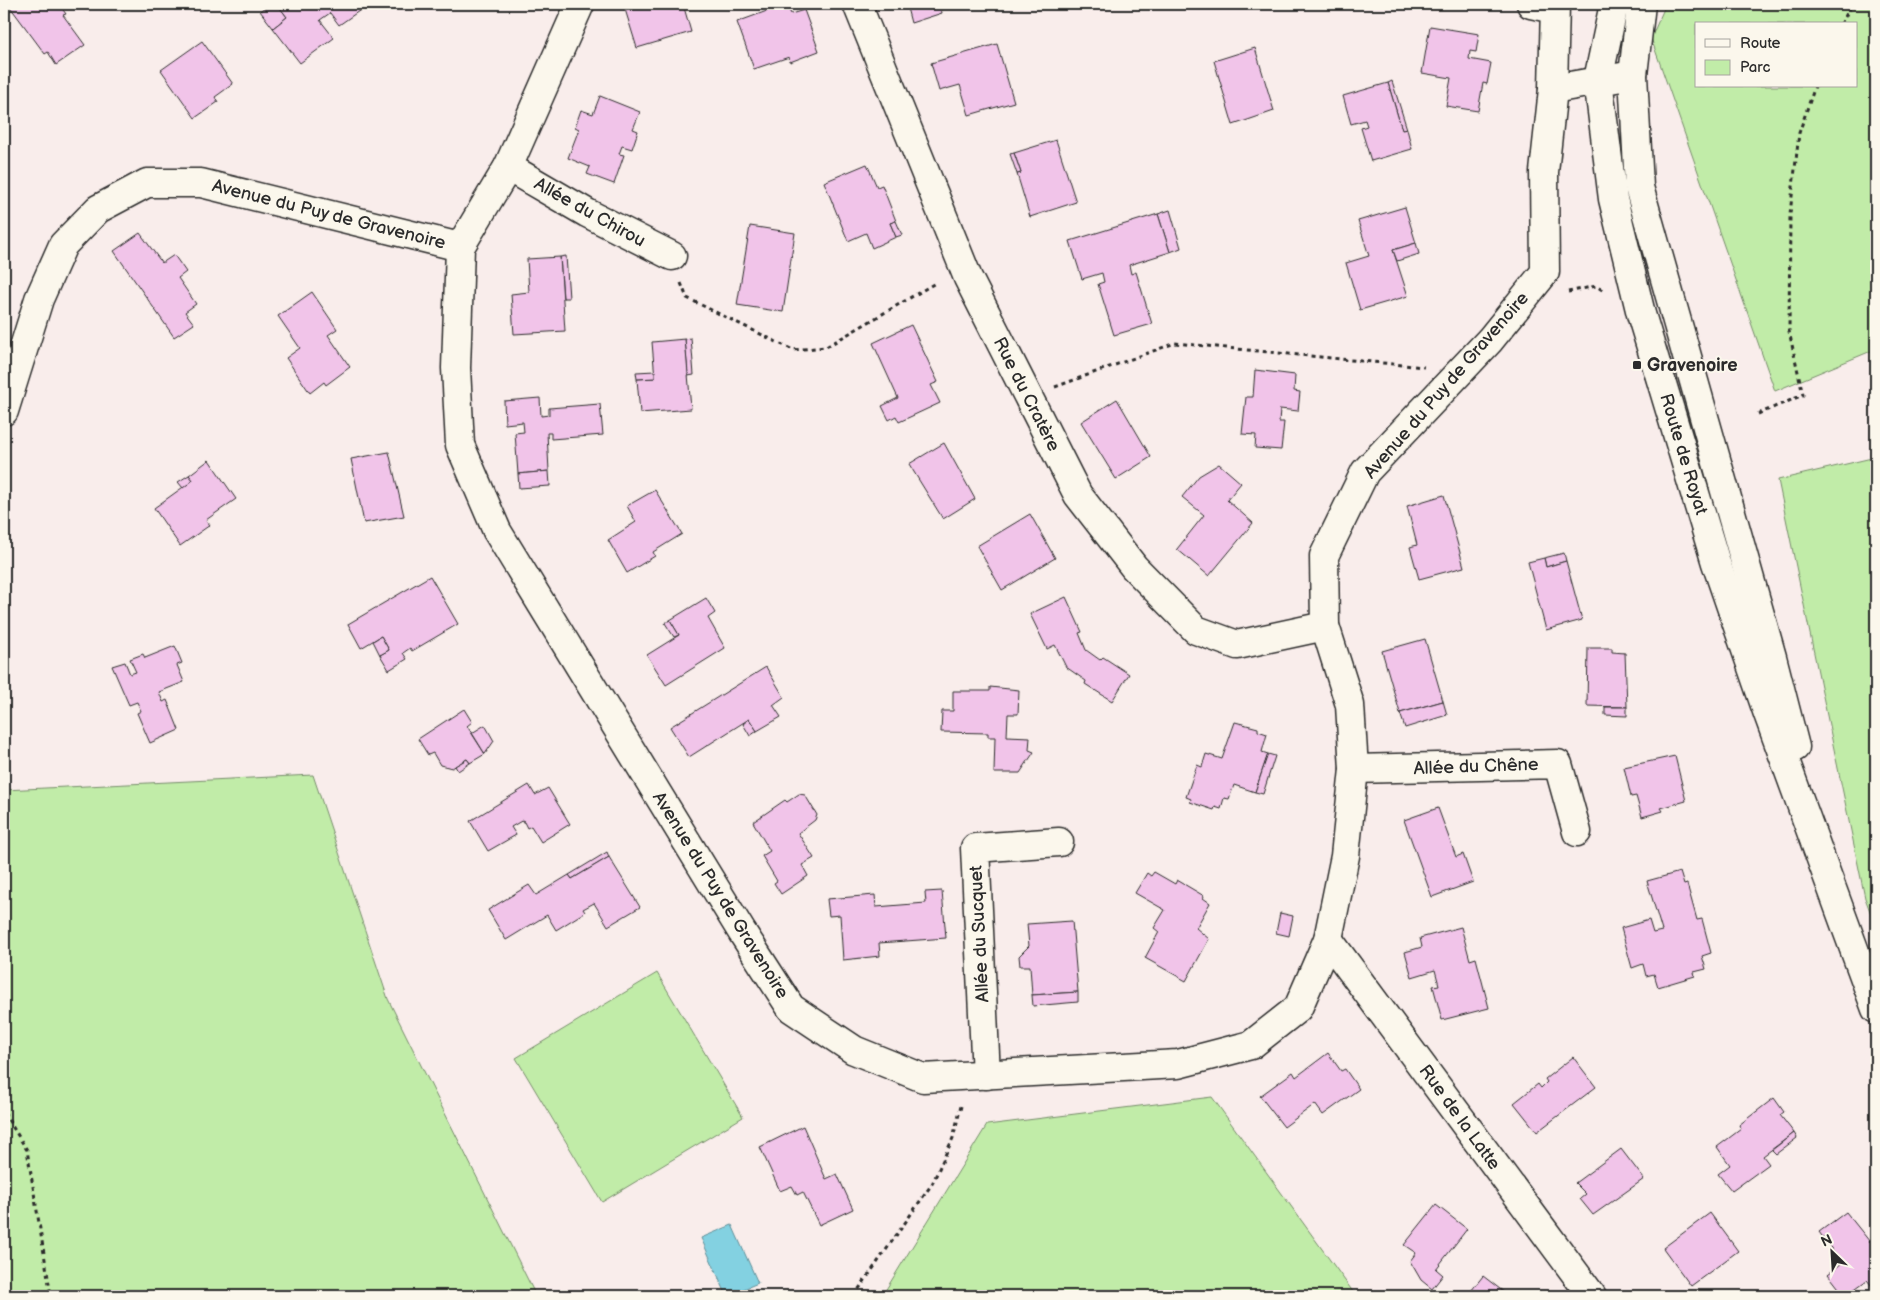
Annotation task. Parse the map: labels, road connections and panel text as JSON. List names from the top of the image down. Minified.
{"streets":{"street":["Allée du Chirou","Avenue du Puy de Gravenoire","Rue du Cratère","Route de Royat","Allée du Chêne","Allée du Sucquet","Rue de la Latte"]},"crossings":[["Avenue du Puy de Gravenoire","Rue du Cratère"],["Avenue du Puy de Gravenoire","Allée du Chêne"],["Avenue du Puy de Gravenoire","Allée du Sucquet"],["Avenue du Puy de Gravenoire","Rue de la Latte"]],"places":{"transit":["Gravenoire"]},"legend":["Route","Parc"],"north":"top left"}
